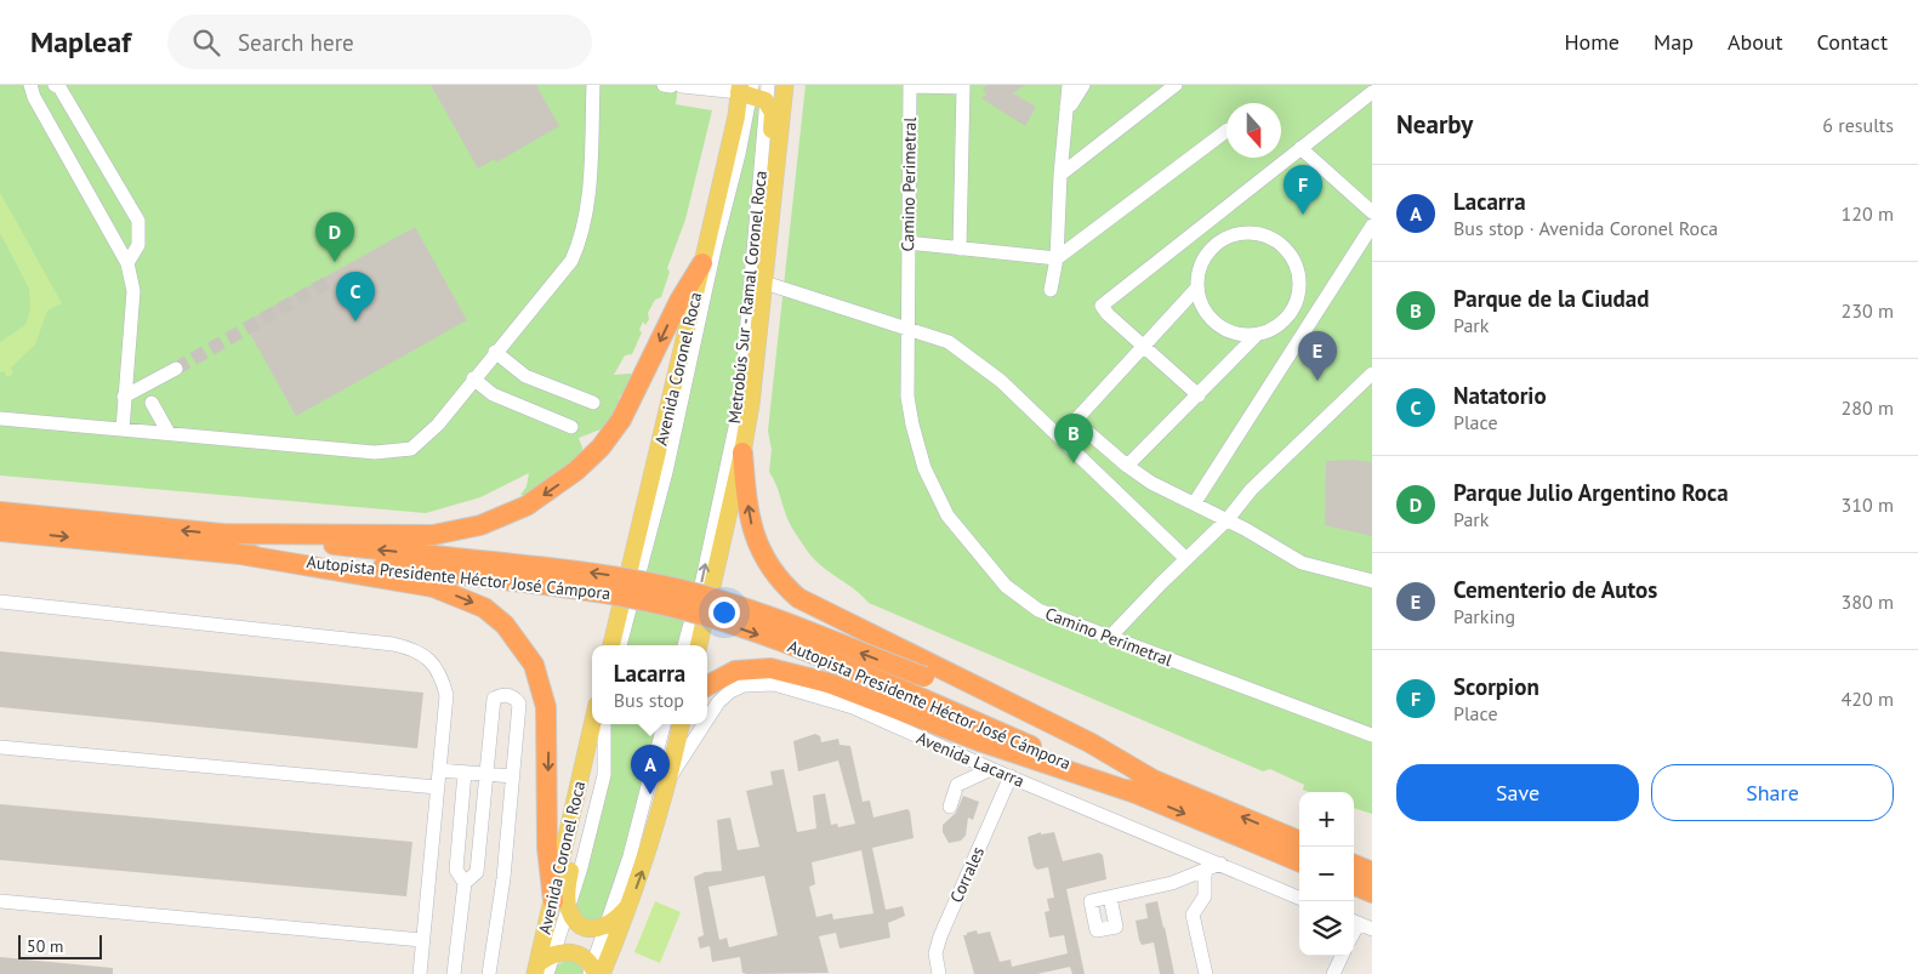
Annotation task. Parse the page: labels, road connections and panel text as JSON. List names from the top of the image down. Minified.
{"streets":{"highway":["Autopista Presidente Héctor José Cámpora"],"main road":["Avenida Coronel Roca"],"street":["Camino Perimetral","Metrobús Sur - Ramal Coronel Roca","Avenida Lacarra","Corrales"]},"crossings":[["Metrobús Sur - Ramal Coronel Roca","Avenida Coronel Roca"],["Avenida Lacarra","Corrales"]],"scale_bar":"50 m","north":"bottom","page":{"header":"Mapleaf","search":"Search here","nav":["Home","Map","About","Contact"],"heading":["Nearby","6 results"],"list":[{"mark":"A","name":"Lacarra","note":"Bus stop · Avenida Coronel Roca","value":"120 m"},{"mark":"B","name":"Parque de la Ciudad","note":"Park","value":"230 m"},{"mark":"C","name":"Natatorio","note":"Place","value":"280 m"},{"mark":"D","name":"Parque Julio Argentino Roca","note":"Park","value":"310 m"},{"mark":"E","name":"Cementerio de Autos","note":"Parking","value":"380 m"},{"mark":"F","name":"Scorpion","note":"Place","value":"420 m"}],"pins":["F","D","C","E","B","A"],"popup":["Lacarra","Bus stop"],"buttons":["Save","Share"],"map_buttons":["+","−"],"scale":"50 m"}}
